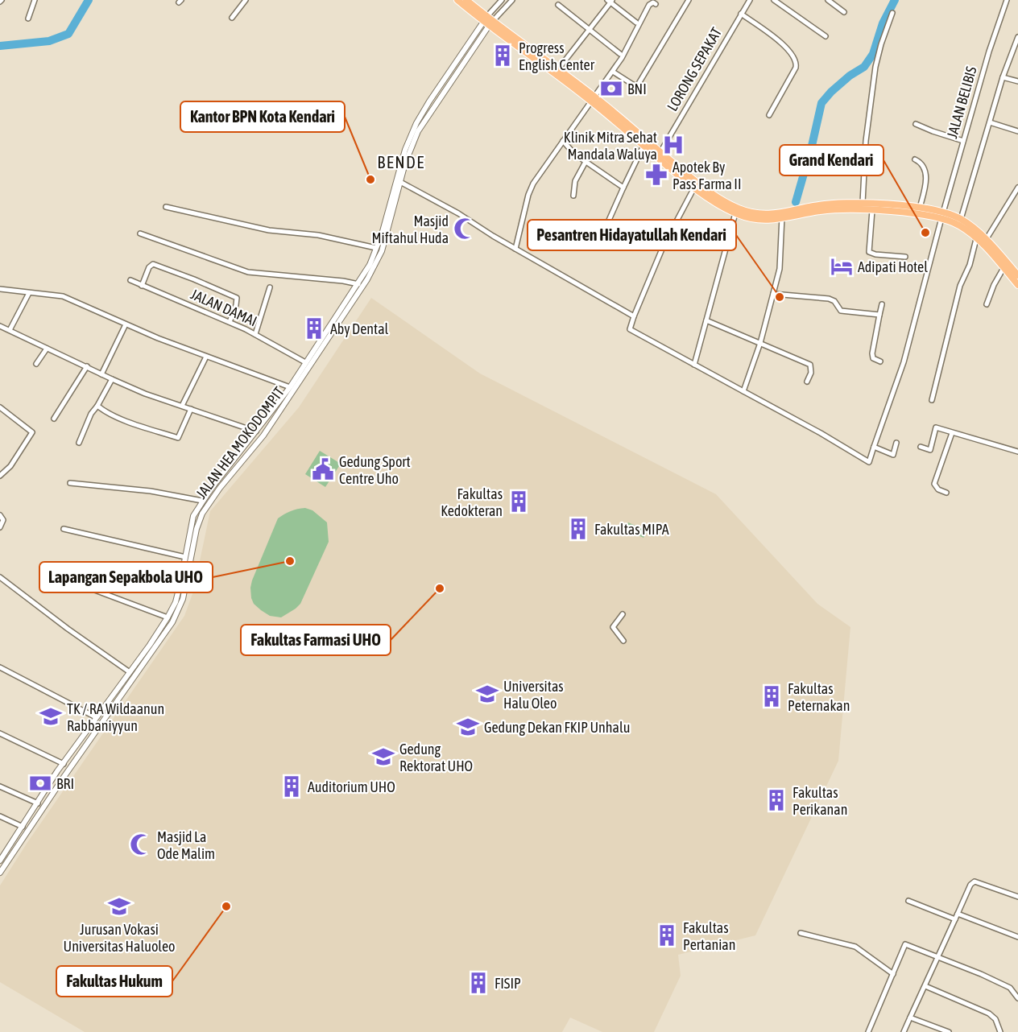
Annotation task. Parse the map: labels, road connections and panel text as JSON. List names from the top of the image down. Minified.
{"streets":{"street":["LORONG SEPAKAT","JALAN BELIBIS","JALAN DAMAI","JALAN HEA MOKODOMPIT"]},"crossings":[["JALAN DAMAI","JALAN HEA MOKODOMPIT"]],"districts":["BENDE"],"places":{"building":["Progress English Center","Aby Dental","Fakultas Kedokteran","Fakultas MIPA","Fakultas Peternakan","Auditorium UHO","Fakultas Perikanan","Fakultas Pertanian","FISIP"],"bank":["BNI","BRI"],"hospital":["Klinik Mitra Sehat Mandala Waluya"],"pharmacy":["Apotek By Pass Farma II"],"other":["Kantor BPN Kota Kendari","Grand Kendari","Pesantren Hidayatullah Kendari","Lapangan Sepakbola UHO","Fakultas Farmasi UHO","Fakultas Hukum"],"mosque":["Masjid Miftahul Huda","Masjid La Ode Malim"],"hotel":["Adipati Hotel"],"public building":["Gedung Sport Centre Uho"],"school or university":["Universitas Halu Oleo","TK / RA Wildaanun Rabbaniyyun","Gedung Dekan FKIP Unhalu","Gedung Rektorat UHO","Jurusan Vokasi Universitas Haluoleo"]}}
